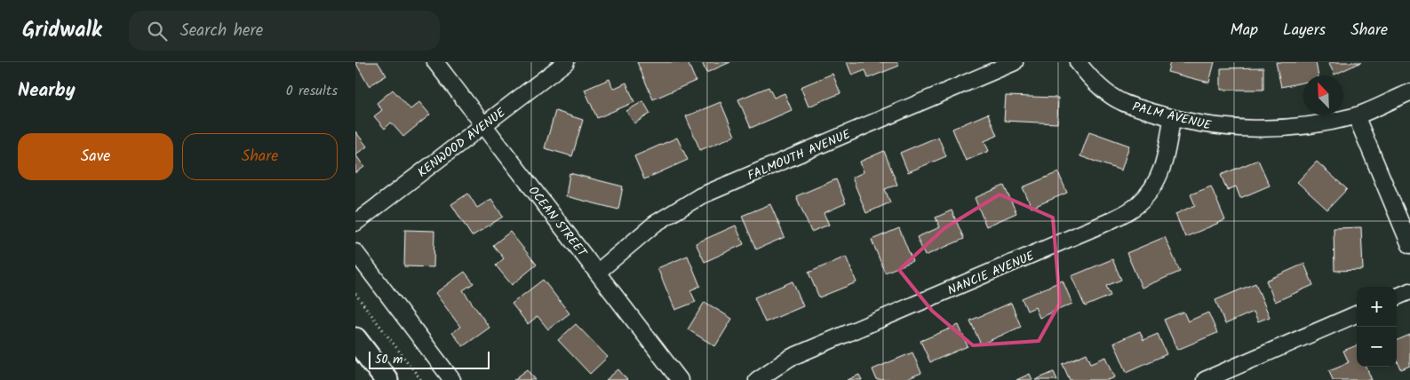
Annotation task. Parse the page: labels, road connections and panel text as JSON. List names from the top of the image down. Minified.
{"streets":{"street":["PALM AVENUE","KENWOOD AVENUE","FALMOUTH AVENUE","OCEAN STREET","NANCIE AVENUE"]},"crossings":[["PALM AVENUE","NANCIE AVENUE"],["KENWOOD AVENUE","OCEAN STREET"],["FALMOUTH AVENUE","OCEAN STREET"]],"scale_bar":"50 m","north":"top left","page":{"header":"Gridwalk","search":"Search here","nav":["Map","Layers","Share"],"heading":["Nearby","0 results"],"buttons":["Save","Share"],"map_buttons":["+","−"],"scale":"50 m"}}
